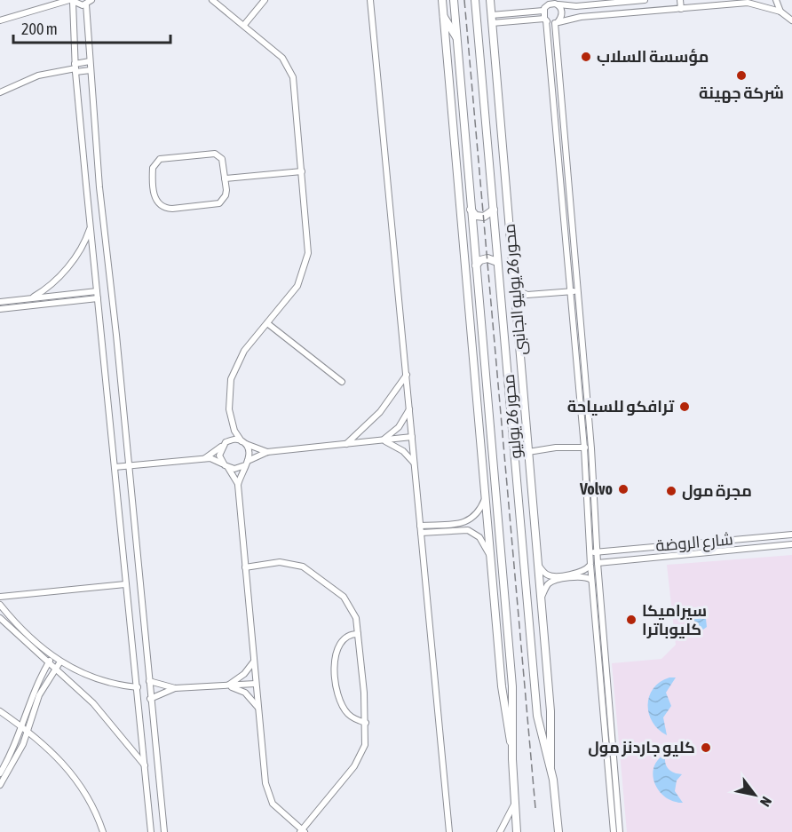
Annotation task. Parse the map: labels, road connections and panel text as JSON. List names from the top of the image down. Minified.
{"streets":{"highway":["محور 26 يوليو"],"main road":["محور 26 يوليو الجانبى"],"street":["شارع الروضة"]},"crossings":[["محور 26 يوليو الجانبى","محور 26 يوليو"]],"places":["مؤسسة السلاب","شركة جهينة","ترافكو للسياحة","Volvo","مجرة مول","سيراميكا كليوباترا","كليو جاردنز مول"],"scale_bar":"200 m","north":"bottom right"}
